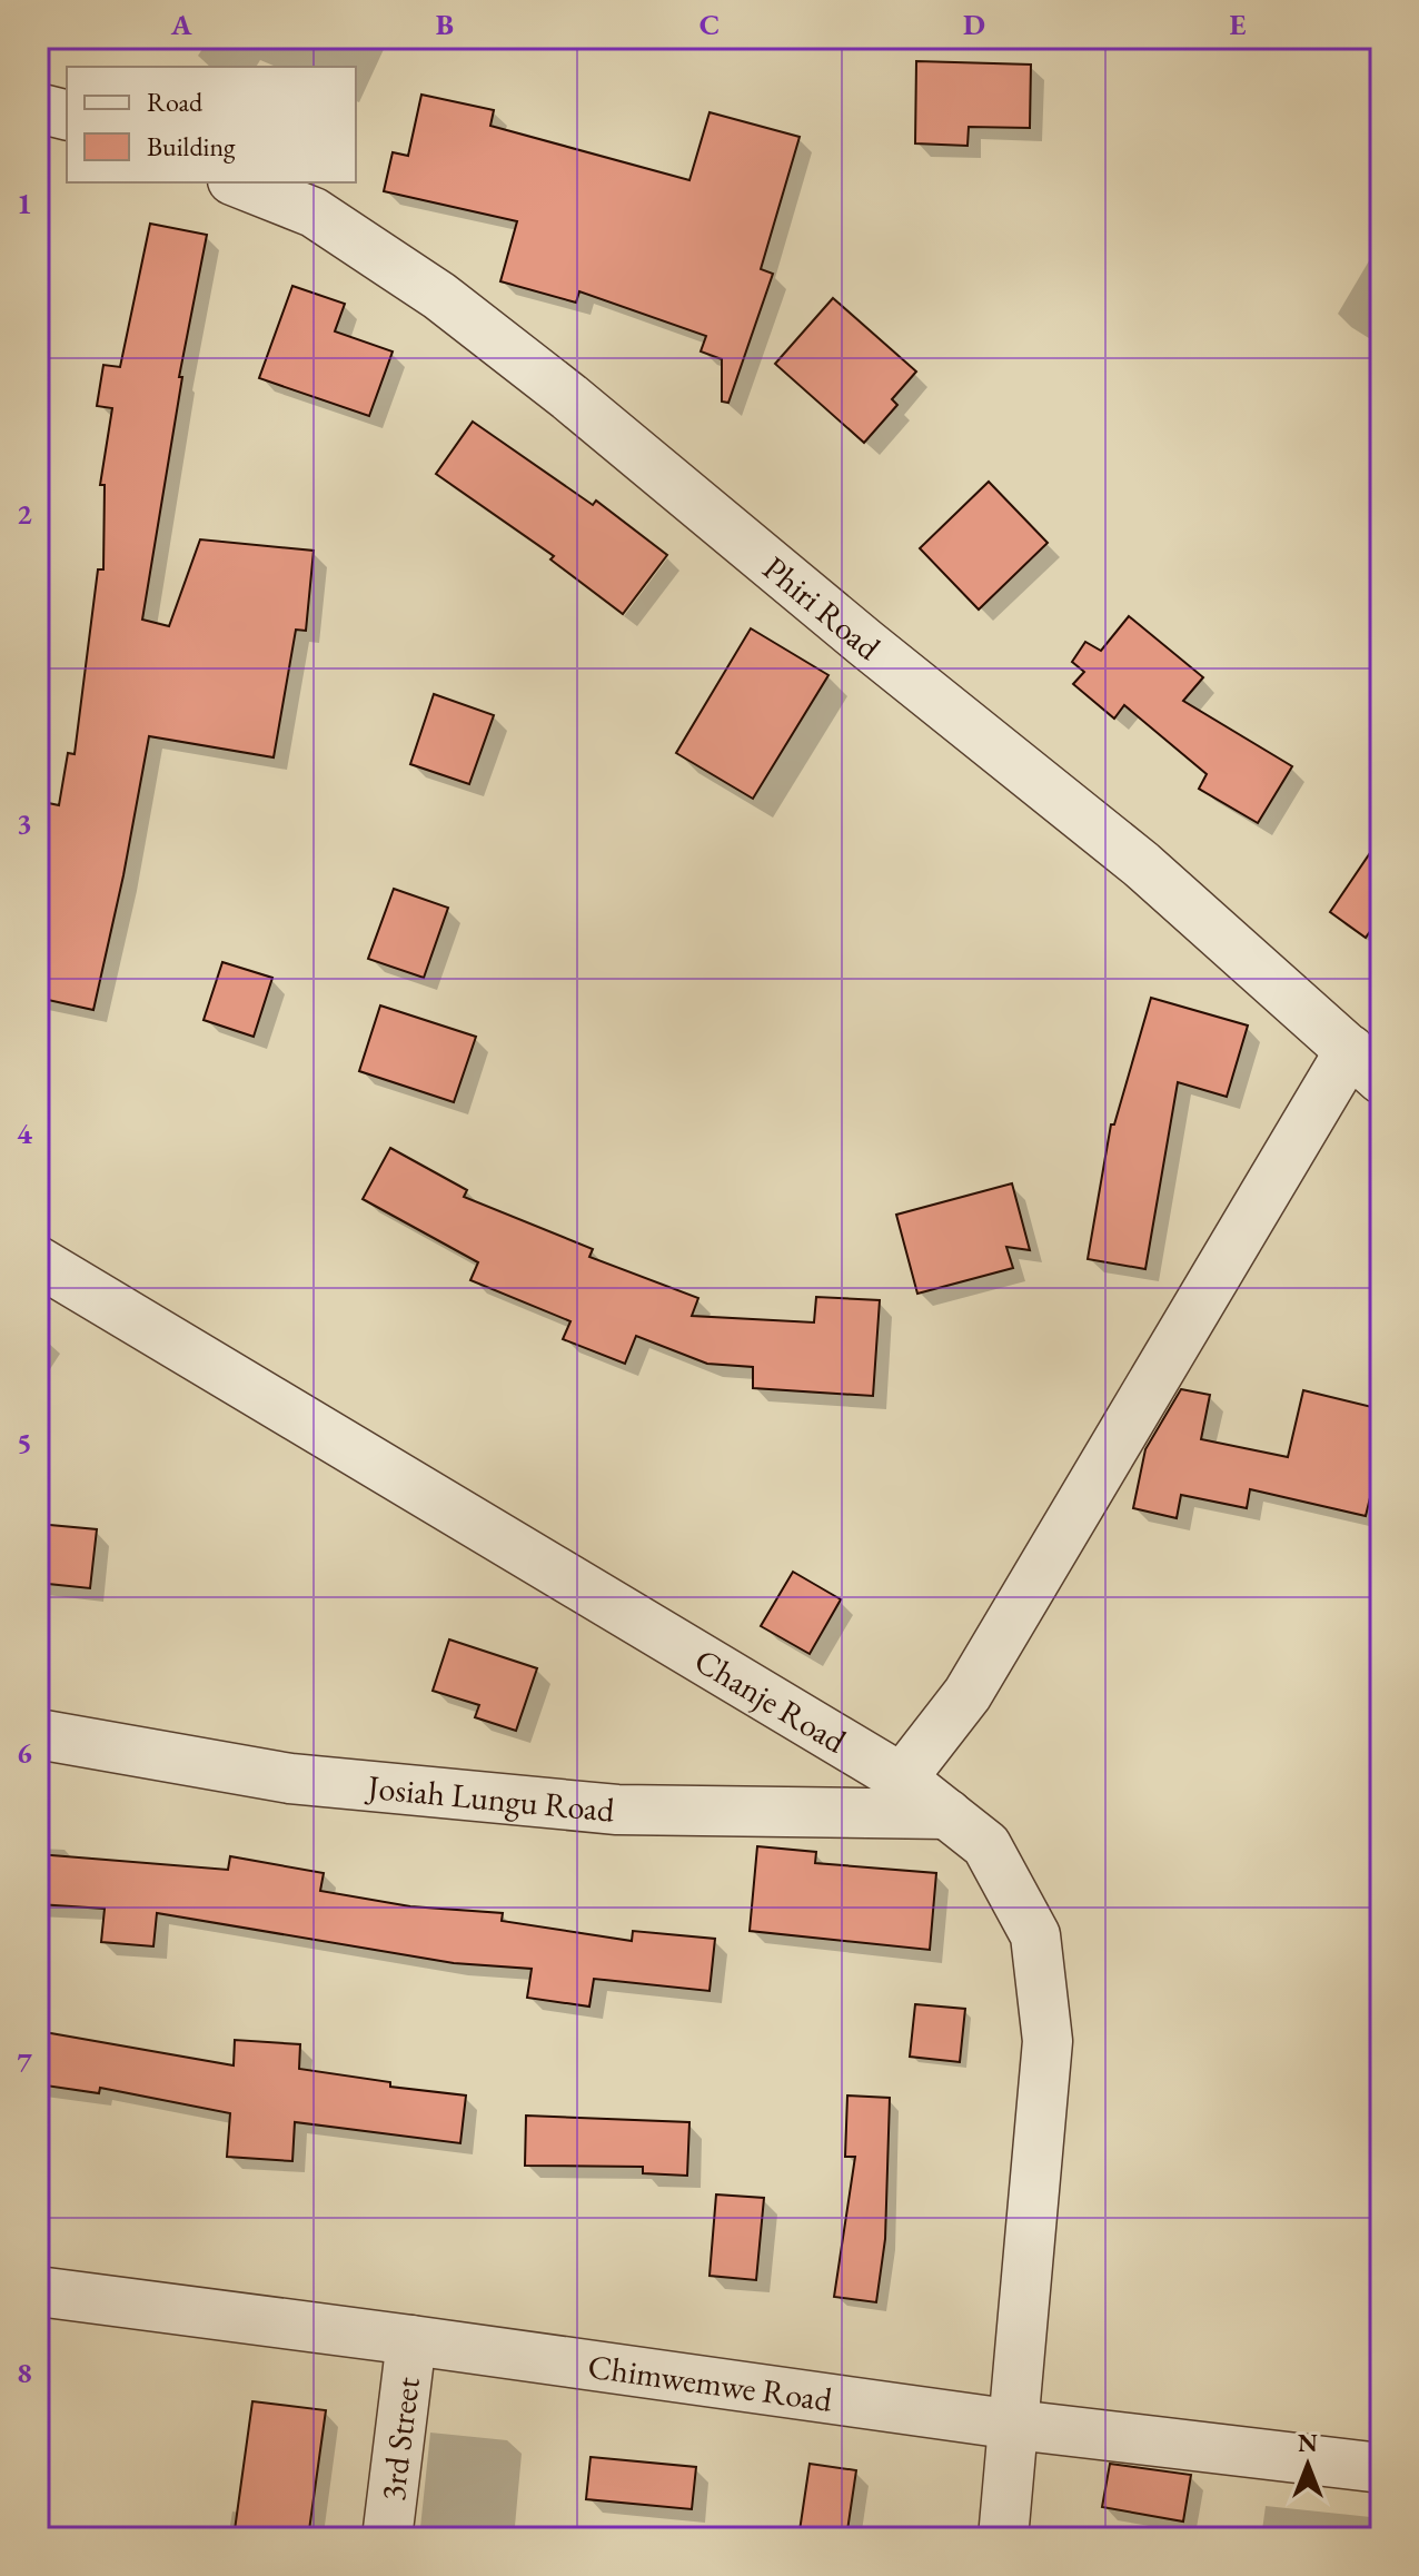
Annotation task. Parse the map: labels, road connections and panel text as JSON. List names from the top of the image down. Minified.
{"streets":{"street":["Phiri Road","Chanje Road","Josiah Lungu Road","Chimwemwe Road","3rd Street"]},"crossings":[["Chanje Road","Josiah Lungu Road"],["Chanje Road","Chimwemwe Road"],["Chimwemwe Road","3rd Street"]],"legend":["Road","Building"],"north":"top","grid":{"columns":["A","B","C","D","E"],"rows":["1","2","3","4","5","6","7","8"]}}
